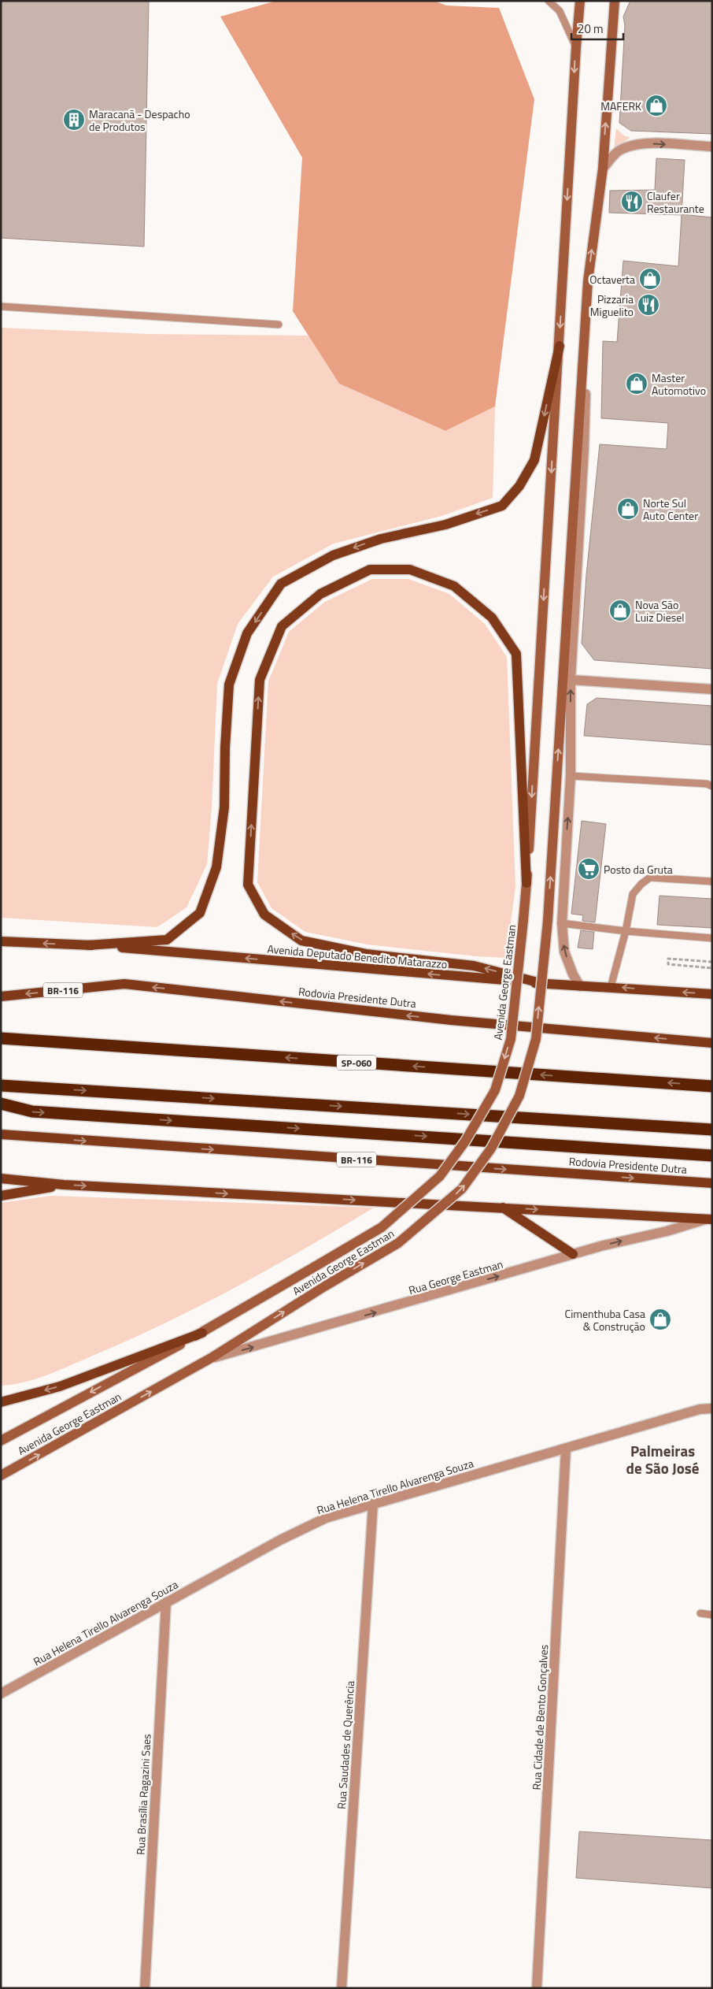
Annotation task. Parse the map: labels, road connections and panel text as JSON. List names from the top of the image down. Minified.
{"streets":{"highway":["SP-060"],"main road":["Avenida Deputado Benedito Matarazzo","Avenida George Eastman","BR-116","Rodovia Presidente Dutra"],"street":["Rua George Eastman","Rua Helena Tirello Alvarenga Souza","Rua Cidade de Bento Gonçalves","Rua Saudades de Querência","Rua Brasília Ragazini Saes"]},"crossings":[["Avenida George Eastman","Rua George Eastman"],["Rua Helena Tirello Alvarenga Souza","Rua Cidade de Bento Gonçalves"],["Rua Helena Tirello Alvarenga Souza","Rua Saudades de Querência"],["Rua Helena Tirello Alvarenga Souza","Rua Brasília Ragazini Saes"]],"one_way":["Avenida Deputado Benedito Matarazzo","Rua George Eastman"],"districts":["Palmeiras de São José"],"places":{"shop":["MAFERK","Octaverta","Master Automotivo","Norte Sul Auto Center","Nova São Luiz Diesel","Cimenthuba Casa & Construção"],"building":["Maracanã - Despacho de Produtos"],"restaurant":["Claufer Restaurante","Pizzaria Miguelito"],"supermarket":["Posto da Gruta"]},"scale_bar":"20 m"}
